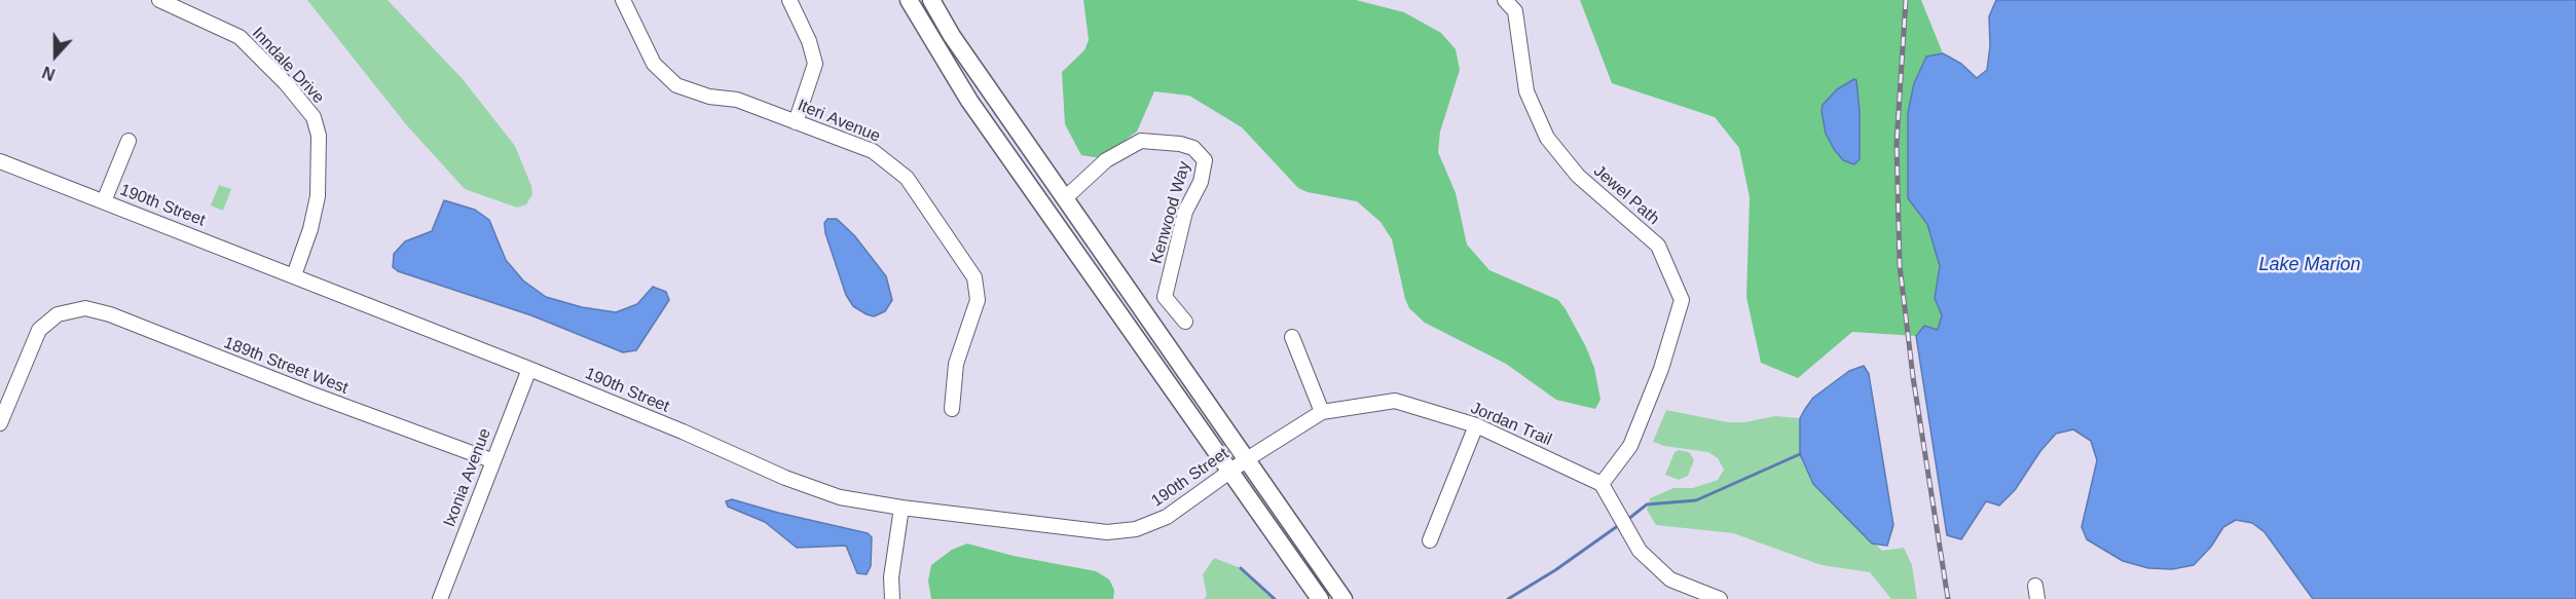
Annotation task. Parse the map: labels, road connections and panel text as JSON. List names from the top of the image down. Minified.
{"streets":{"street":["Inndale Drive","Iteri Avenue","Jewel Path","190th Street","Kenwood Way","189th Street West","Jordan Trail","Ixonia Avenue"]},"crossings":[["Inndale Drive","190th Street"],["Jewel Path","Jordan Trail"],["190th Street","Jordan Trail"],["190th Street","Ixonia Avenue"],["189th Street West","Ixonia Avenue"]],"water":["Lake Marion"],"north":"bottom"}
